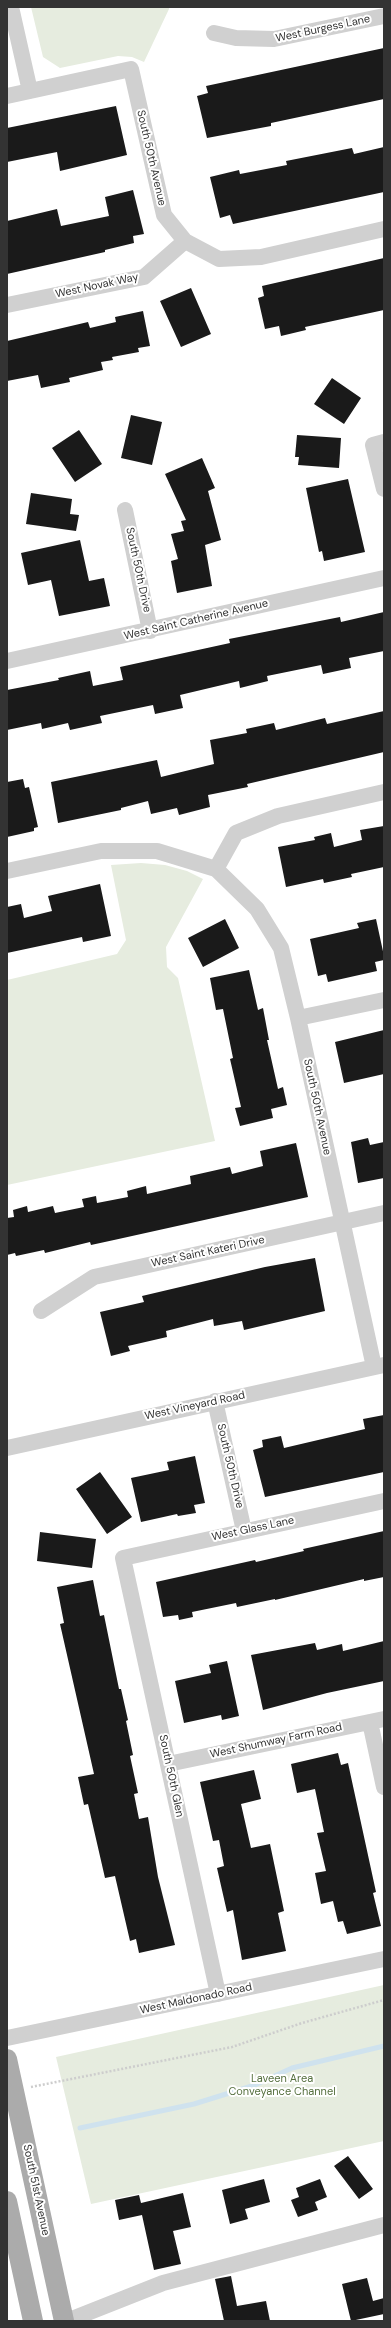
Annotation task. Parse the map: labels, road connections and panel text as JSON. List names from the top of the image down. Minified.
{"streets":{"main road":["South 51st Avenue"],"street":["West Burgess Lane","South 50th Avenue","West Novak Way","South 50th Drive","West Saint Catherine Avenue","West Saint Kateri Drive","West Vineyard Road","West Glass Lane","West Shumway Farm Road","South 50th Glen","West Maldonado Road"]},"crossings":[["South 50th Avenue","West Novak Way"],["South 50th Avenue","West Saint Kateri Drive"],["South 50th Avenue","West Vineyard Road"],["South 50th Drive","West Saint Catherine Avenue"],["South 50th Drive","West Vineyard Road"],["South 50th Drive","West Glass Lane"],["West Glass Lane","South 50th Glen"],["West Shumway Farm Road","South 50th Glen"],["South 50th Glen","West Maldonado Road"]],"parks":["Laveen Area Conveyance Channel"]}
